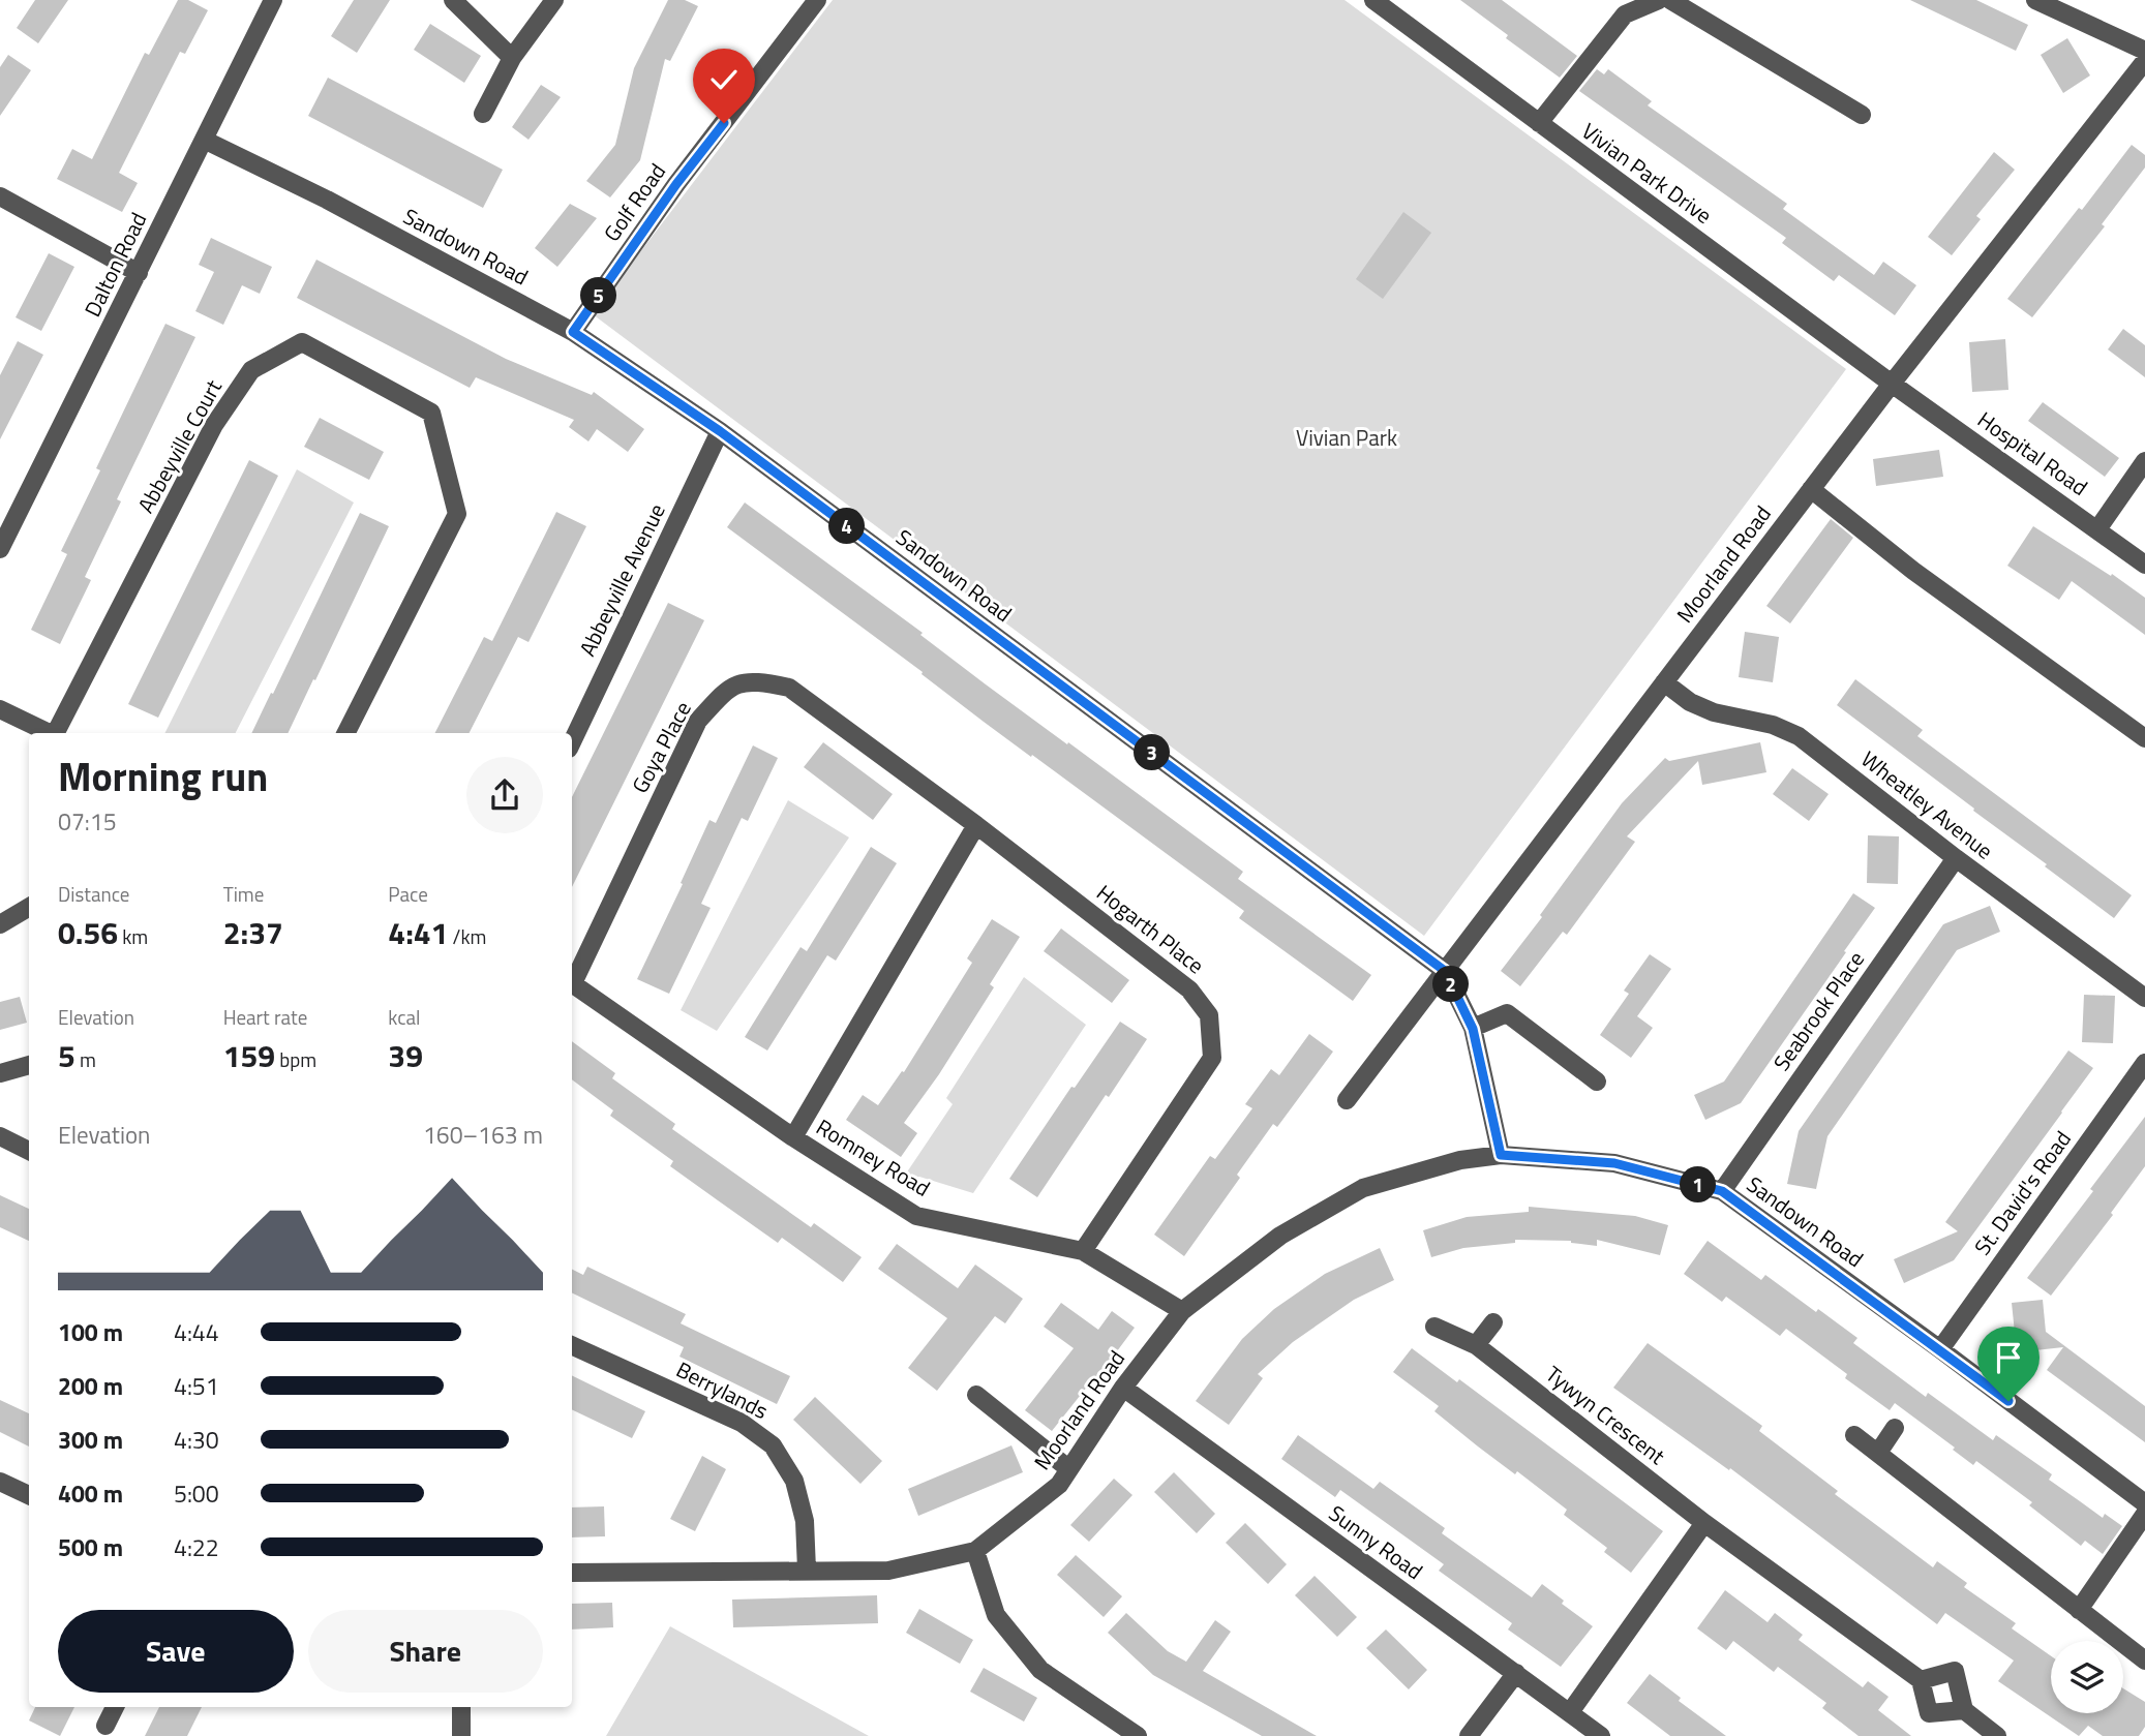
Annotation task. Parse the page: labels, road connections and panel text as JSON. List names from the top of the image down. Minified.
{"streets":{"street":["Vivian Park Drive","Golf Road","Sandown Road","Dalton Road","Abbeyville Court","Hospital Road","Moorland Road","Abbeyville Avenue","Goya Place","Wheatley Avenue","Hogarth Place","Seabrook Place","Romney Road","St. David's Road","Berrylands","Tywyn Crescent","Sunny Road"]},"crossings":[["Vivian Park Drive","Hospital Road"],["Vivian Park Drive","Moorland Road"],["Golf Road","Sandown Road"],["Sandown Road","Dalton Road"],["Sandown Road","Moorland Road"],["Sandown Road","Abbeyville Avenue"],["Sandown Road","Seabrook Place"],["Sandown Road","St. David's Road"],["Hospital Road","Moorland Road"],["Moorland Road","Wheatley Avenue"],["Moorland Road","Romney Road"],["Moorland Road","Berrylands"],["Moorland Road","Sunny Road"],["Goya Place","Hogarth Place"],["Wheatley Avenue","Seabrook Place"],["Hogarth Place","Romney Road"]],"parks":["Vivian Park"],"page":{"pins":["5","4","3","2","1"],"heading":["Morning run","07:15"],"stats":[["Distance","0.56 km"],["Time","2:37"],["Pace","4:41 /km"],["Elevation","5 m"],["Heart rate","159 bpm"],["kcal","39"]],"chart":["Elevation","160–163 m"],"list":[{"name":"100 m","note":"4:44"},{"name":"200 m","note":"4:51"},{"name":"300 m","note":"4:30"},{"name":"400 m","note":"5:00"},{"name":"500 m","note":"4:22"}],"buttons":["Save","Share"]}}
